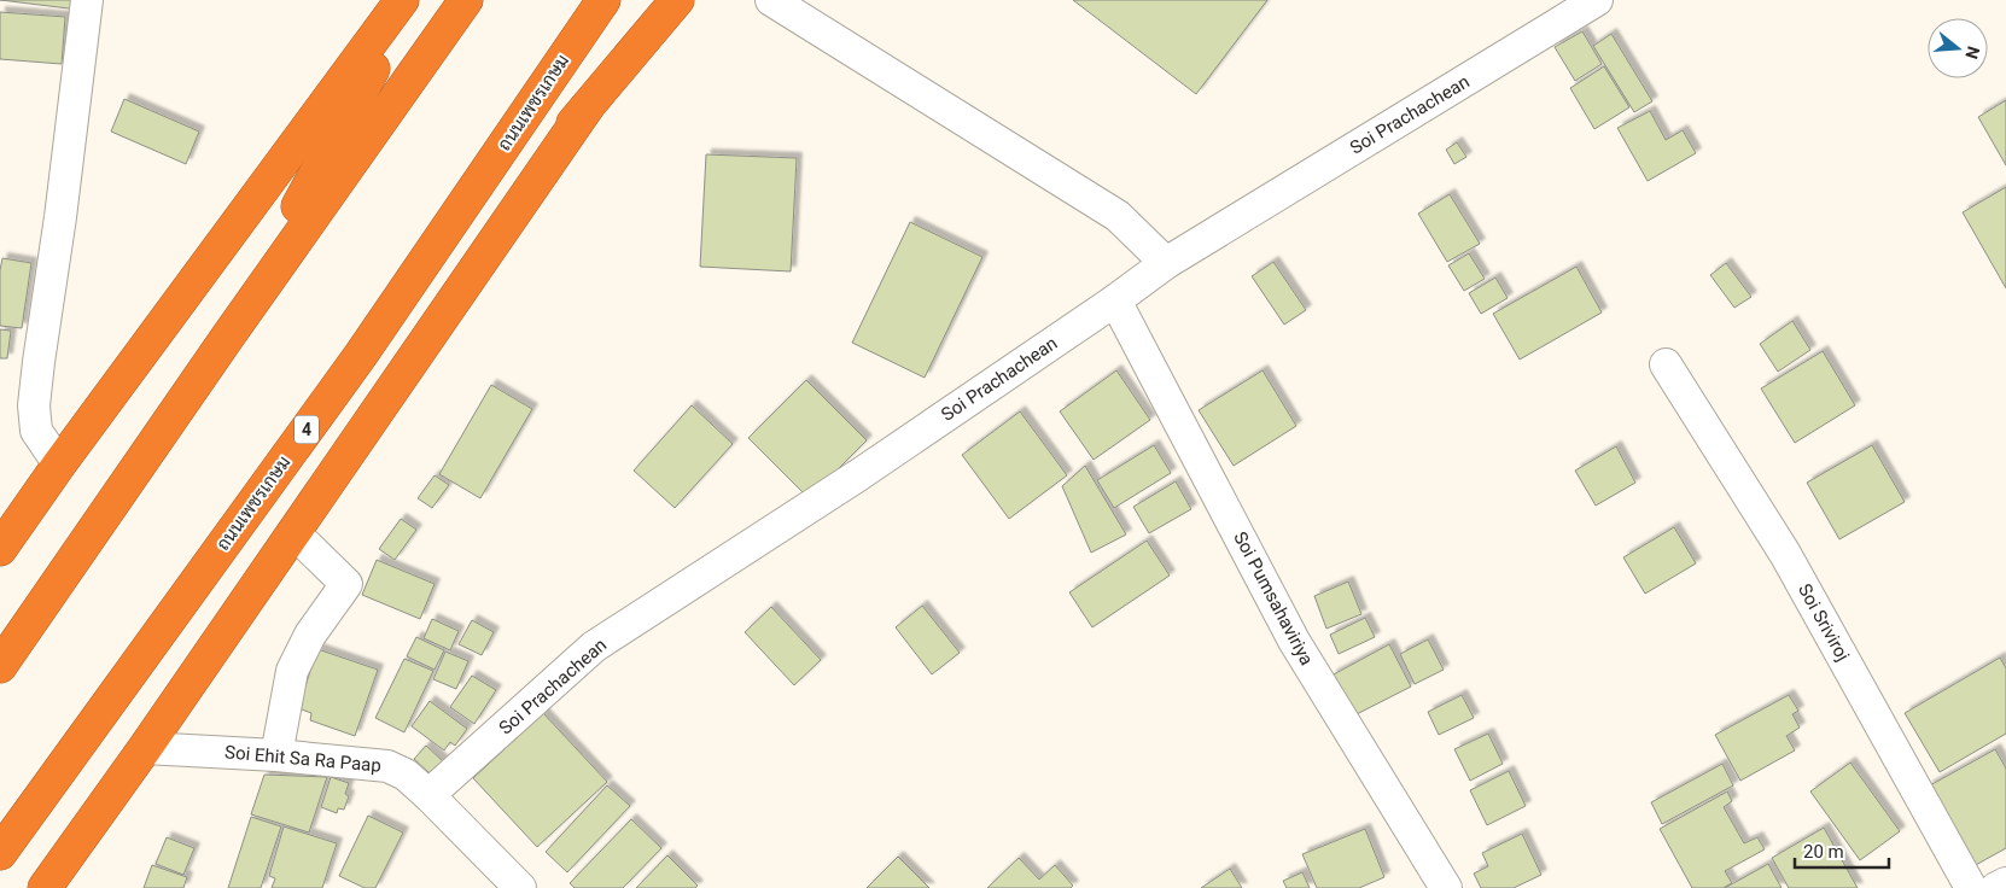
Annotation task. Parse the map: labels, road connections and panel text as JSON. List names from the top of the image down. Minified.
{"streets":{"highway":["ถนนเพชรเกษม","4"],"street":["Soi Prachachean","Soi Pumsahaviriya","Soi Sriviroj","Soi Ehit Sa Ra Paap"]},"crossings":[["Soi Prachachean","Soi Pumsahaviriya"],["Soi Prachachean","Soi Ehit Sa Ra Paap"]],"scale_bar":"20 m","north":"right"}
